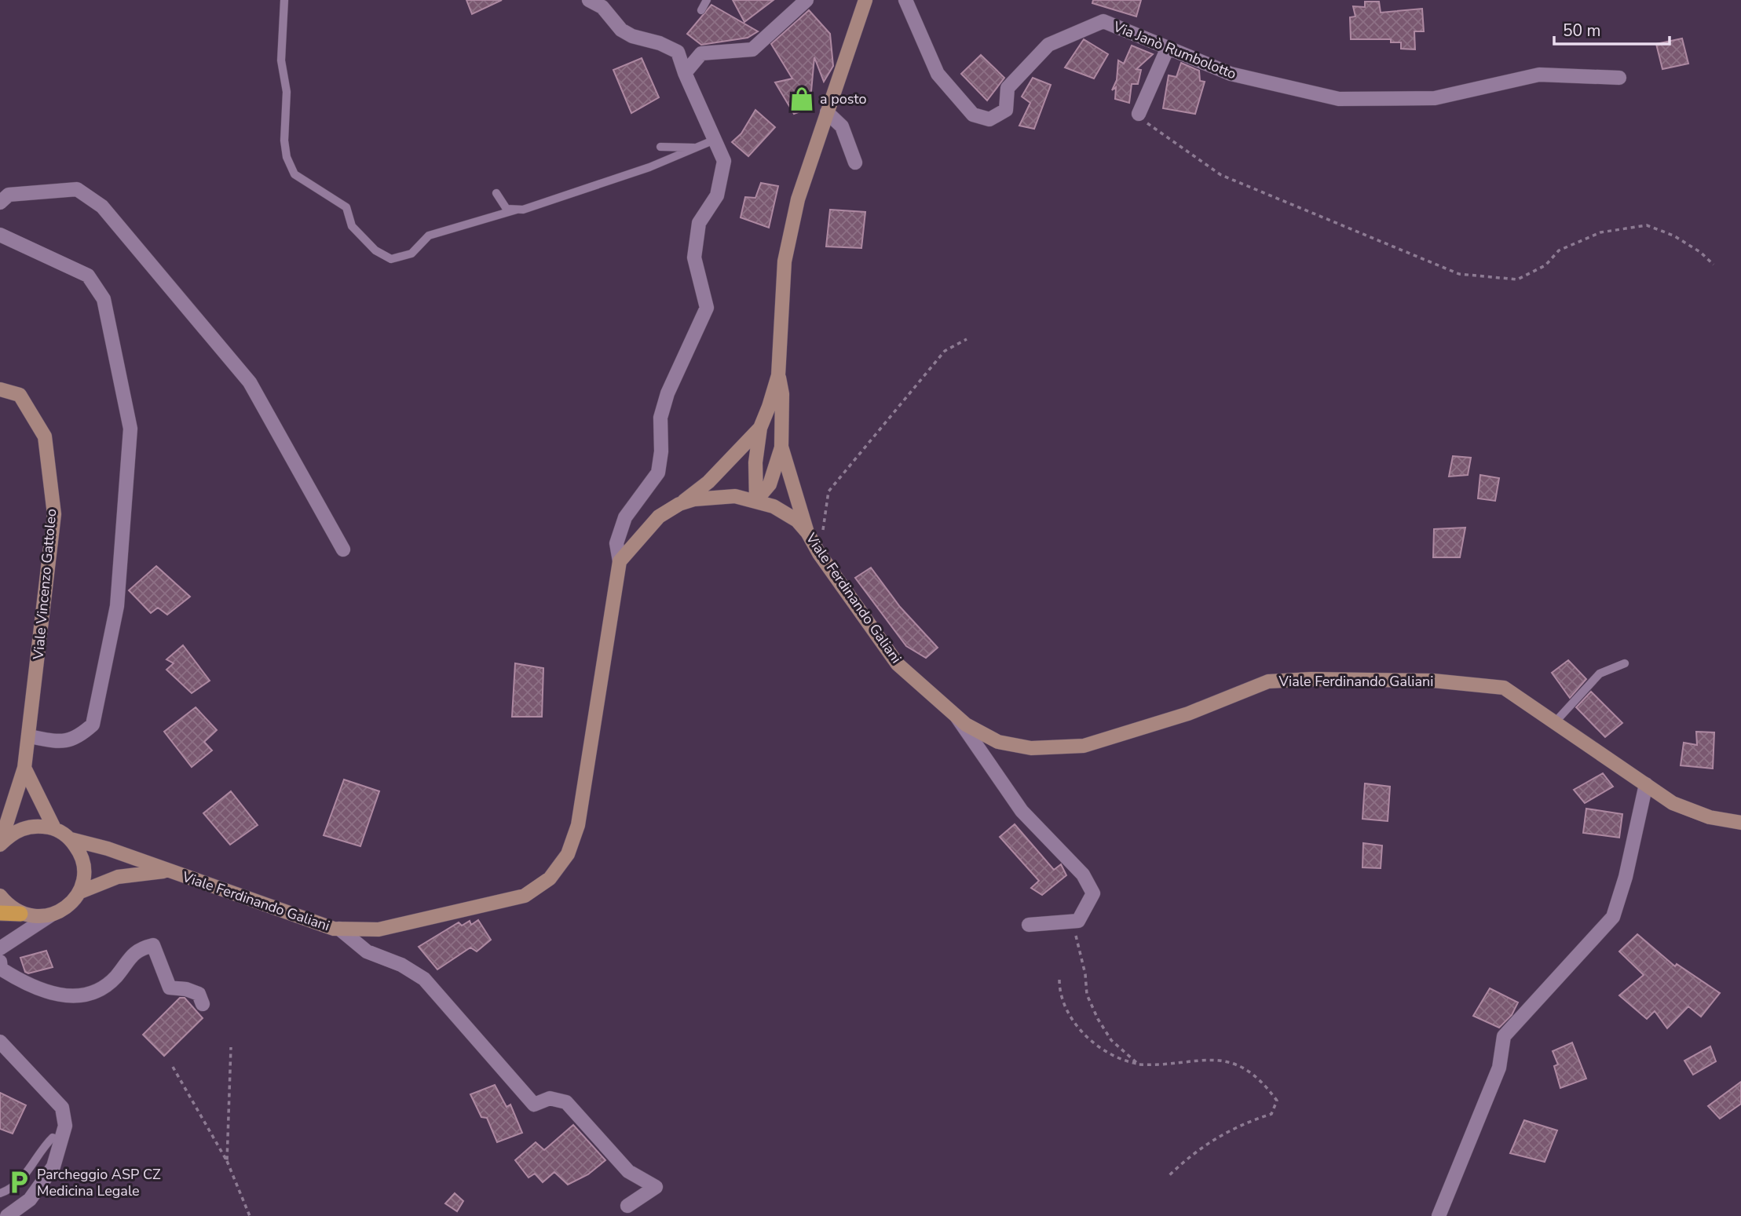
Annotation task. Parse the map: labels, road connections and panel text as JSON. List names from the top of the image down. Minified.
{"streets":{"main road":["Viale Vincenzo Gattoleo","Viale Ferdinando Galiani"],"street":["Via Janò Rumbolotto"]},"places":{"shop":["a posto"],"parking":["Parcheggio ASP CZ Medicina Legale"]},"scale_bar":"50 m"}
